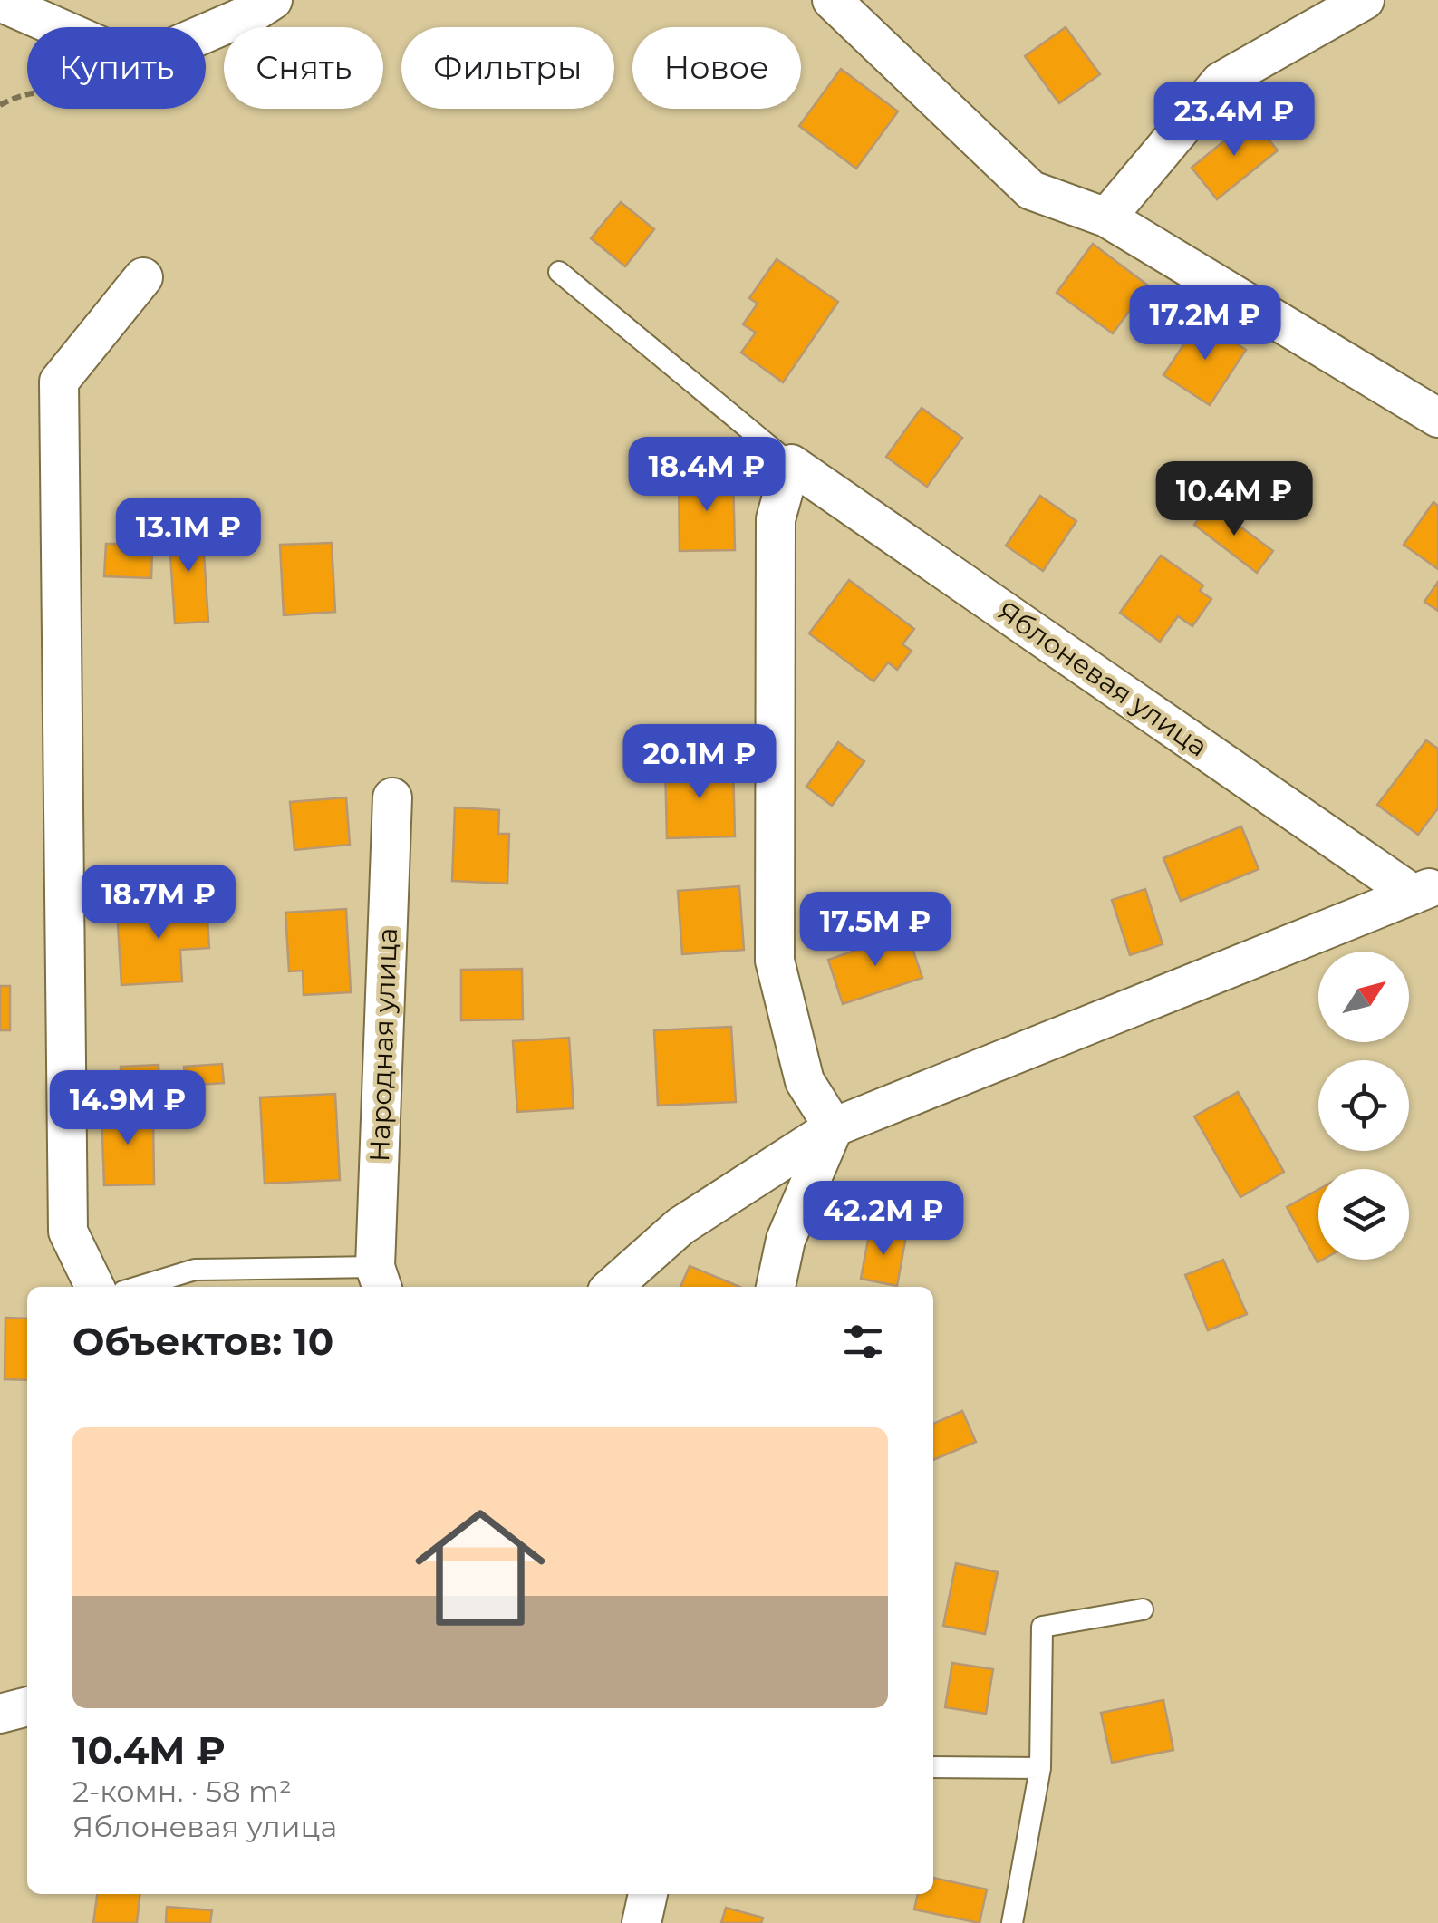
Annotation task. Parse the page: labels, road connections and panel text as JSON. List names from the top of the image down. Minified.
{"streets":{"street":["Яблоневая улица","Народная улица"]},"north":"top right","page":{"chip":["Купить","Снять","Фильтры","Новое"],"price":["23.4M ₽","17.2M ₽","18.4M ₽","10.4M ₽","13.1M ₽","20.1M ₽","18.7M ₽","17.5M ₽","14.9M ₽","42.2M ₽"],"heading":"Объектов: 10","list":[{"name":"10.4M ₽","note":"2-комн. · 58 m² · Яблоневая улица"}]}}
